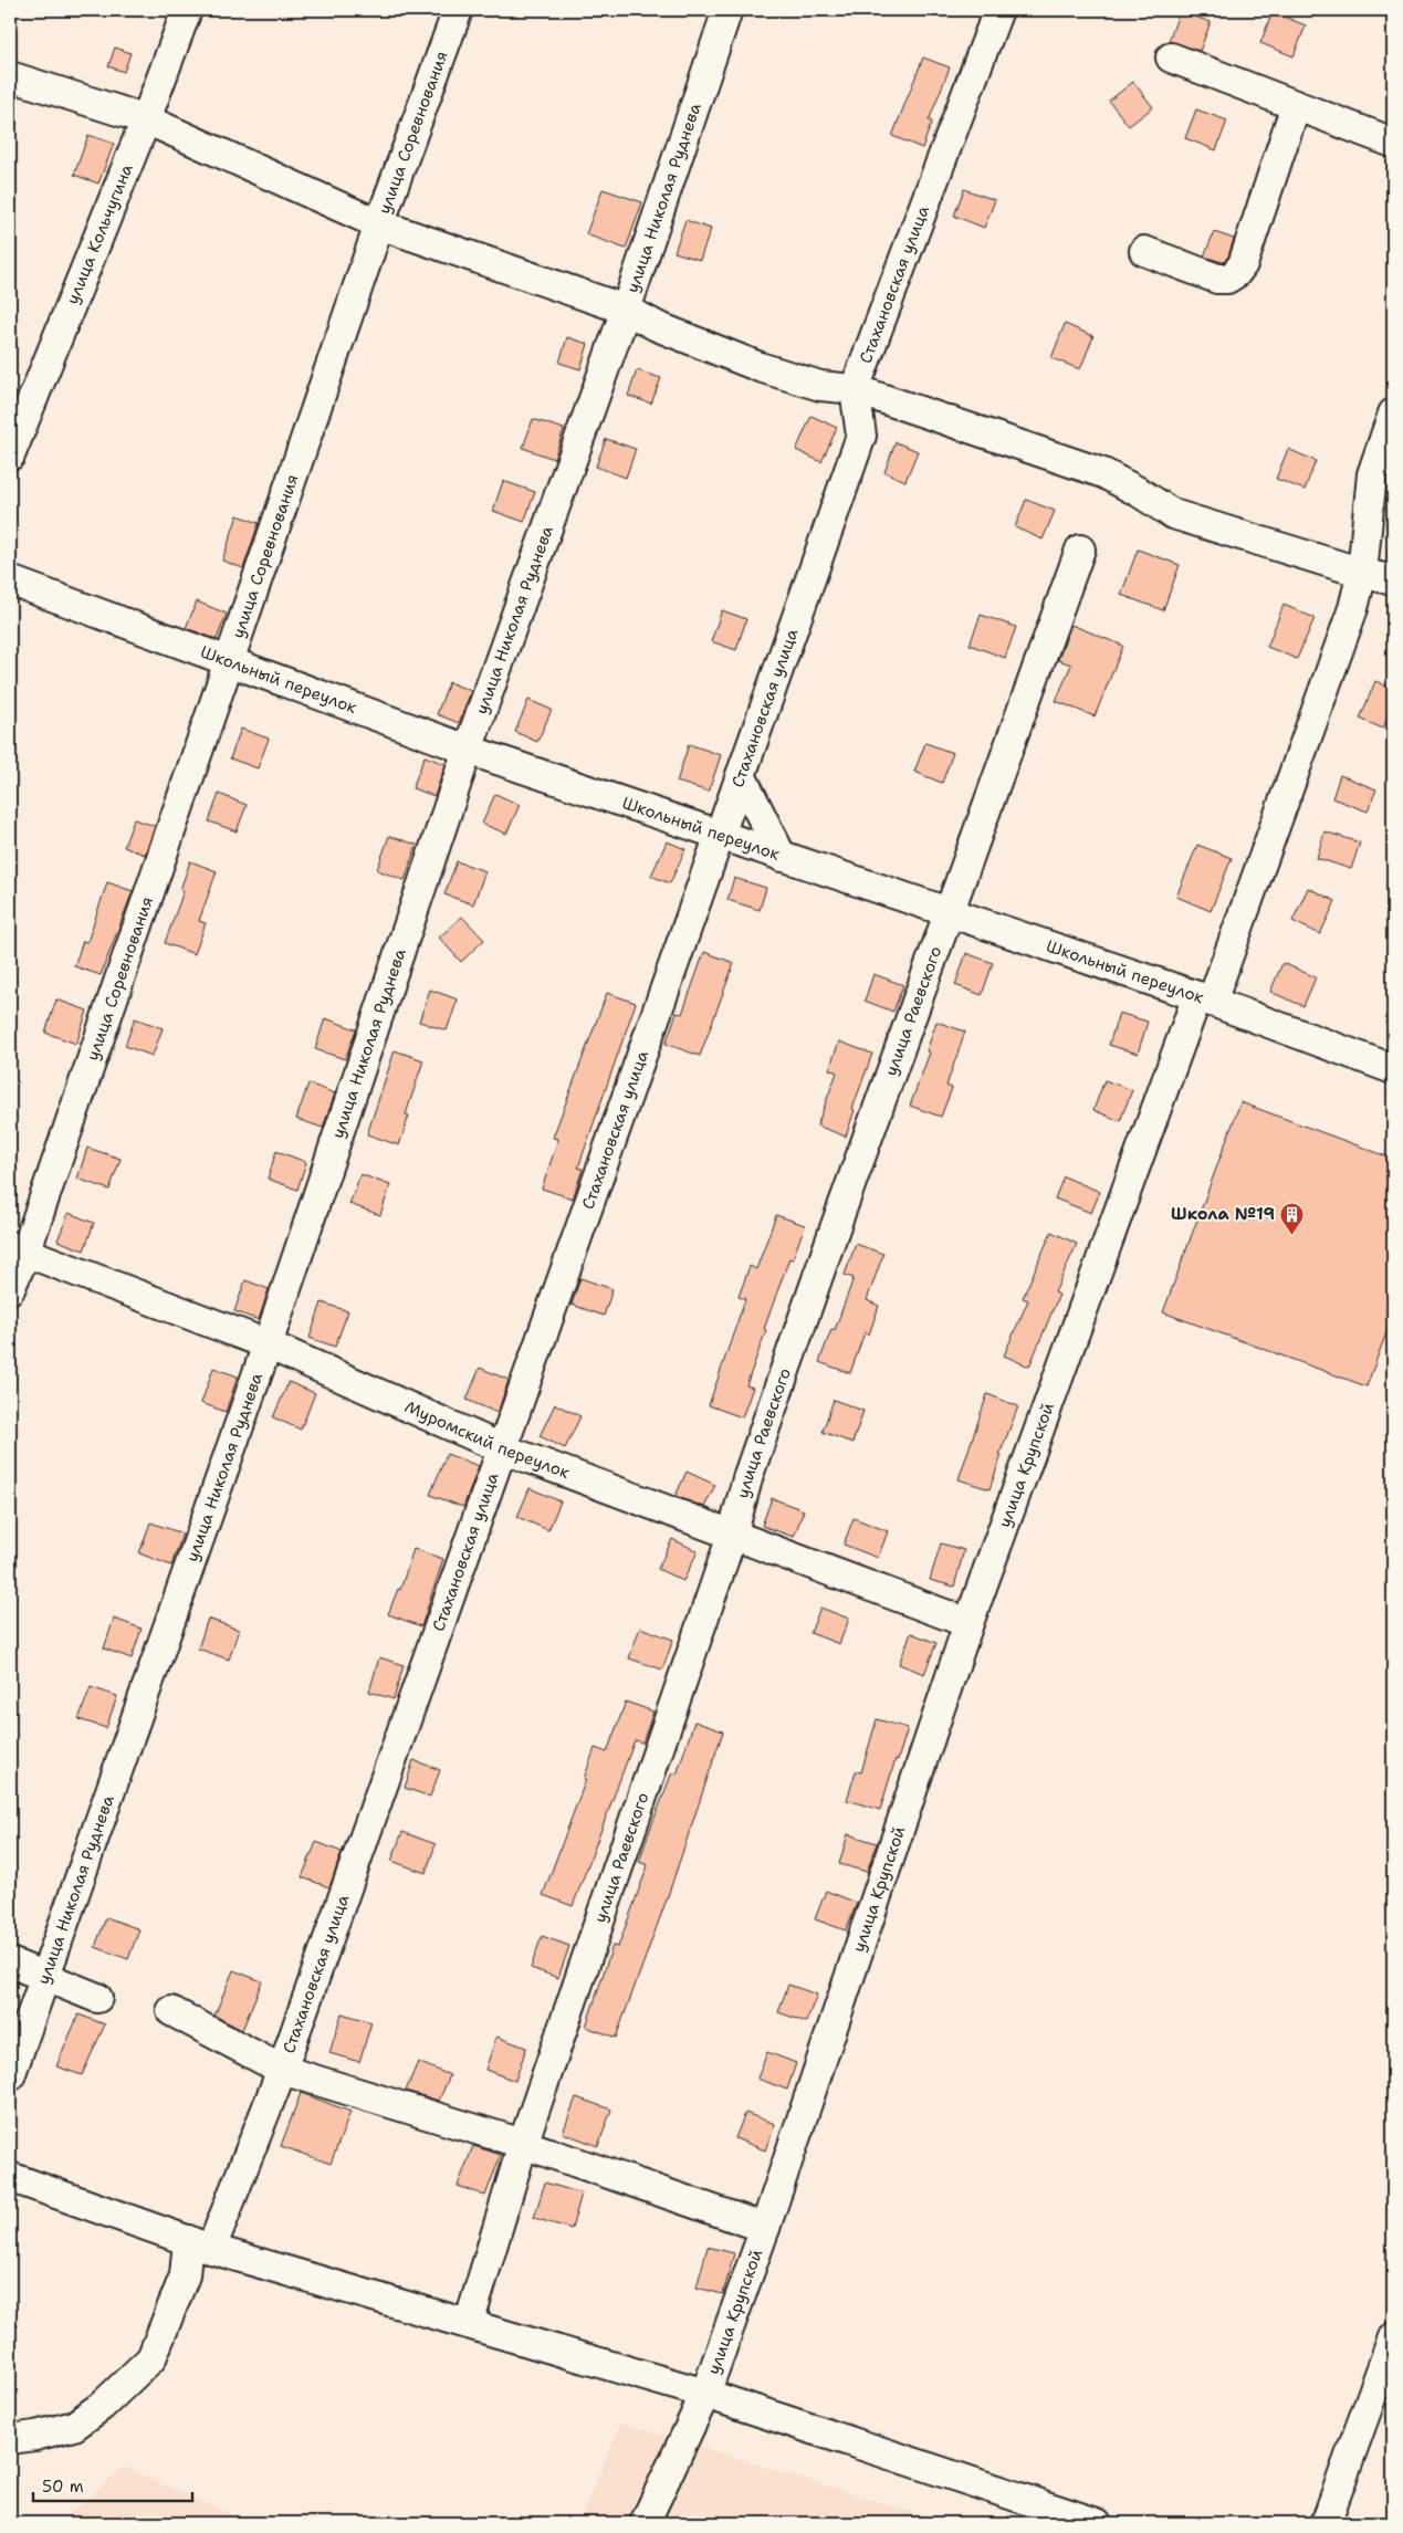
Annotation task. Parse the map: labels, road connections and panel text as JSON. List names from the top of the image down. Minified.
{"streets":{"street":["улица Соревнования","улица Николая Руднева","улица Кольчугина","Стахановская улица","Школьный переулок","улица Раевского","Муромский переулок","улица Крупской"]},"crossings":[["улица Соревнования","Школьный переулок"],["улица Соревнования","Муромский переулок"],["улица Николая Руднева","Школьный переулок"],["улица Николая Руднева","Муромский переулок"],["Стахановская улица","Школьный переулок"],["Стахановская улица","Муромский переулок"],["Школьный переулок","улица Раевского"],["Школьный переулок","улица Крупской"],["улица Раевского","Муромский переулок"],["Муромский переулок","улица Крупской"]],"places":{"building":["Школа №19"]},"scale_bar":"50 m"}
